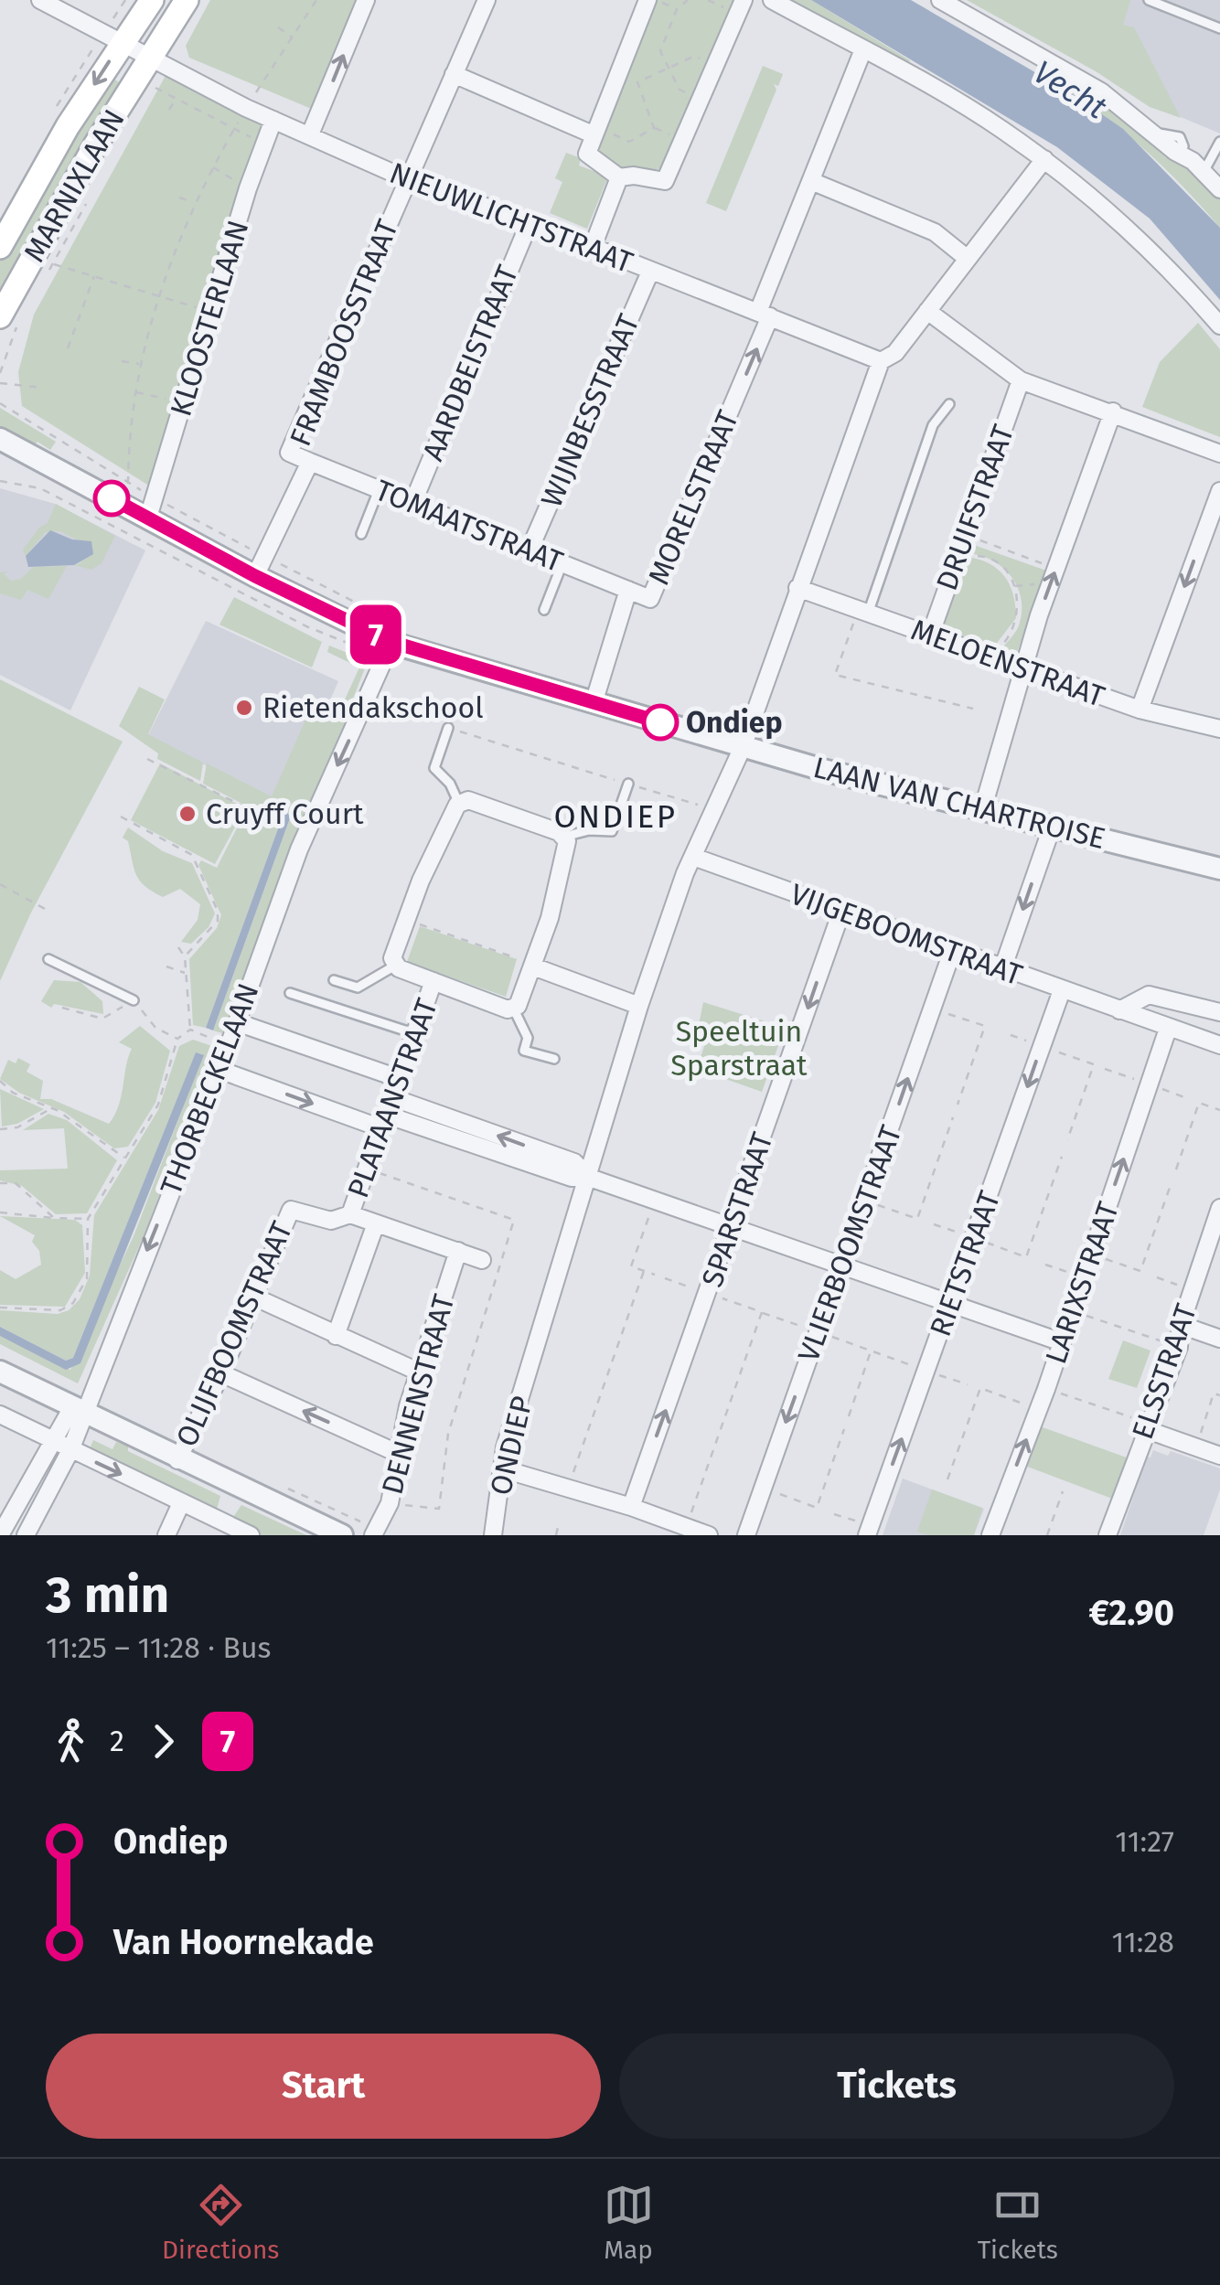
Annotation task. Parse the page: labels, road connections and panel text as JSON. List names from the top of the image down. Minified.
{"streets":{"main road":["MARNIXLAAN"],"street":["NIEUWLICHTSTRAAT","KLOOSTERLAAN","FRAMBOOSSTRAAT","AARDBEISTRAAT","WIJNBESSTRAAT","MORELSTRAAT","DRUIFSTRAAT","TOMAATSTRAAT","MELOENSTRAAT","LAAN VAN CHARTROISE","VIJGEBOOMSTRAAT","THORBECKELAAN","PLATAANSTRAAT","SPARSTRAAT","VLIERBOOMSTRAAT","RIETSTRAAT","LARIXSTRAAT","OLIJFBOOMSTRAAT","ELSSTRAAT","DENNENSTRAAT","ONDIEP"]},"crossings":[["MARNIXLAAN","NIEUWLICHTSTRAAT"],["NIEUWLICHTSTRAAT","KLOOSTERLAAN"],["NIEUWLICHTSTRAAT","FRAMBOOSSTRAAT"],["NIEUWLICHTSTRAAT","AARDBEISTRAAT"],["NIEUWLICHTSTRAAT","WIJNBESSTRAAT"],["NIEUWLICHTSTRAAT","MORELSTRAAT"],["NIEUWLICHTSTRAAT","ONDIEP"],["KLOOSTERLAAN","LAAN VAN CHARTROISE"],["FRAMBOOSSTRAAT","TOMAATSTRAAT"],["FRAMBOOSSTRAAT","LAAN VAN CHARTROISE"],["AARDBEISTRAAT","TOMAATSTRAAT"],["WIJNBESSTRAAT","TOMAATSTRAAT"],["MORELSTRAAT","TOMAATSTRAAT"],["MORELSTRAAT","LAAN VAN CHARTROISE"],["DRUIFSTRAAT","MELOENSTRAAT"],["MELOENSTRAAT","ONDIEP"],["LAAN VAN CHARTROISE","THORBECKELAAN"],["LAAN VAN CHARTROISE","ONDIEP"],["VIJGEBOOMSTRAAT","SPARSTRAAT"],["VIJGEBOOMSTRAAT","VLIERBOOMSTRAAT"],["VIJGEBOOMSTRAAT","RIETSTRAAT"],["VIJGEBOOMSTRAAT","LARIXSTRAAT"],["VIJGEBOOMSTRAAT","ONDIEP"],["PLATAANSTRAAT","OLIJFBOOMSTRAAT"]],"one_way":["THORBECKELAAN","LARIXSTRAAT"],"districts":["ONDIEP"],"water":["Vecht"],"parks":["Speeltuin Sparstraat"],"places":["Rietendakschool","Ondiep","Cruyff Court"],"lines":["bus line 7"],"page":{"on_map":"7","heading":["3 min","11:25 – 11:28 · Bus","€2.90"],"legs":["2","7"],"list":[{"name":"Ondiep","value":"11:27"},{"name":"Van Hoornekade","value":"11:28"}],"buttons":["Start","Tickets"],"tabs":["Directions","Map","Tickets"]}}
